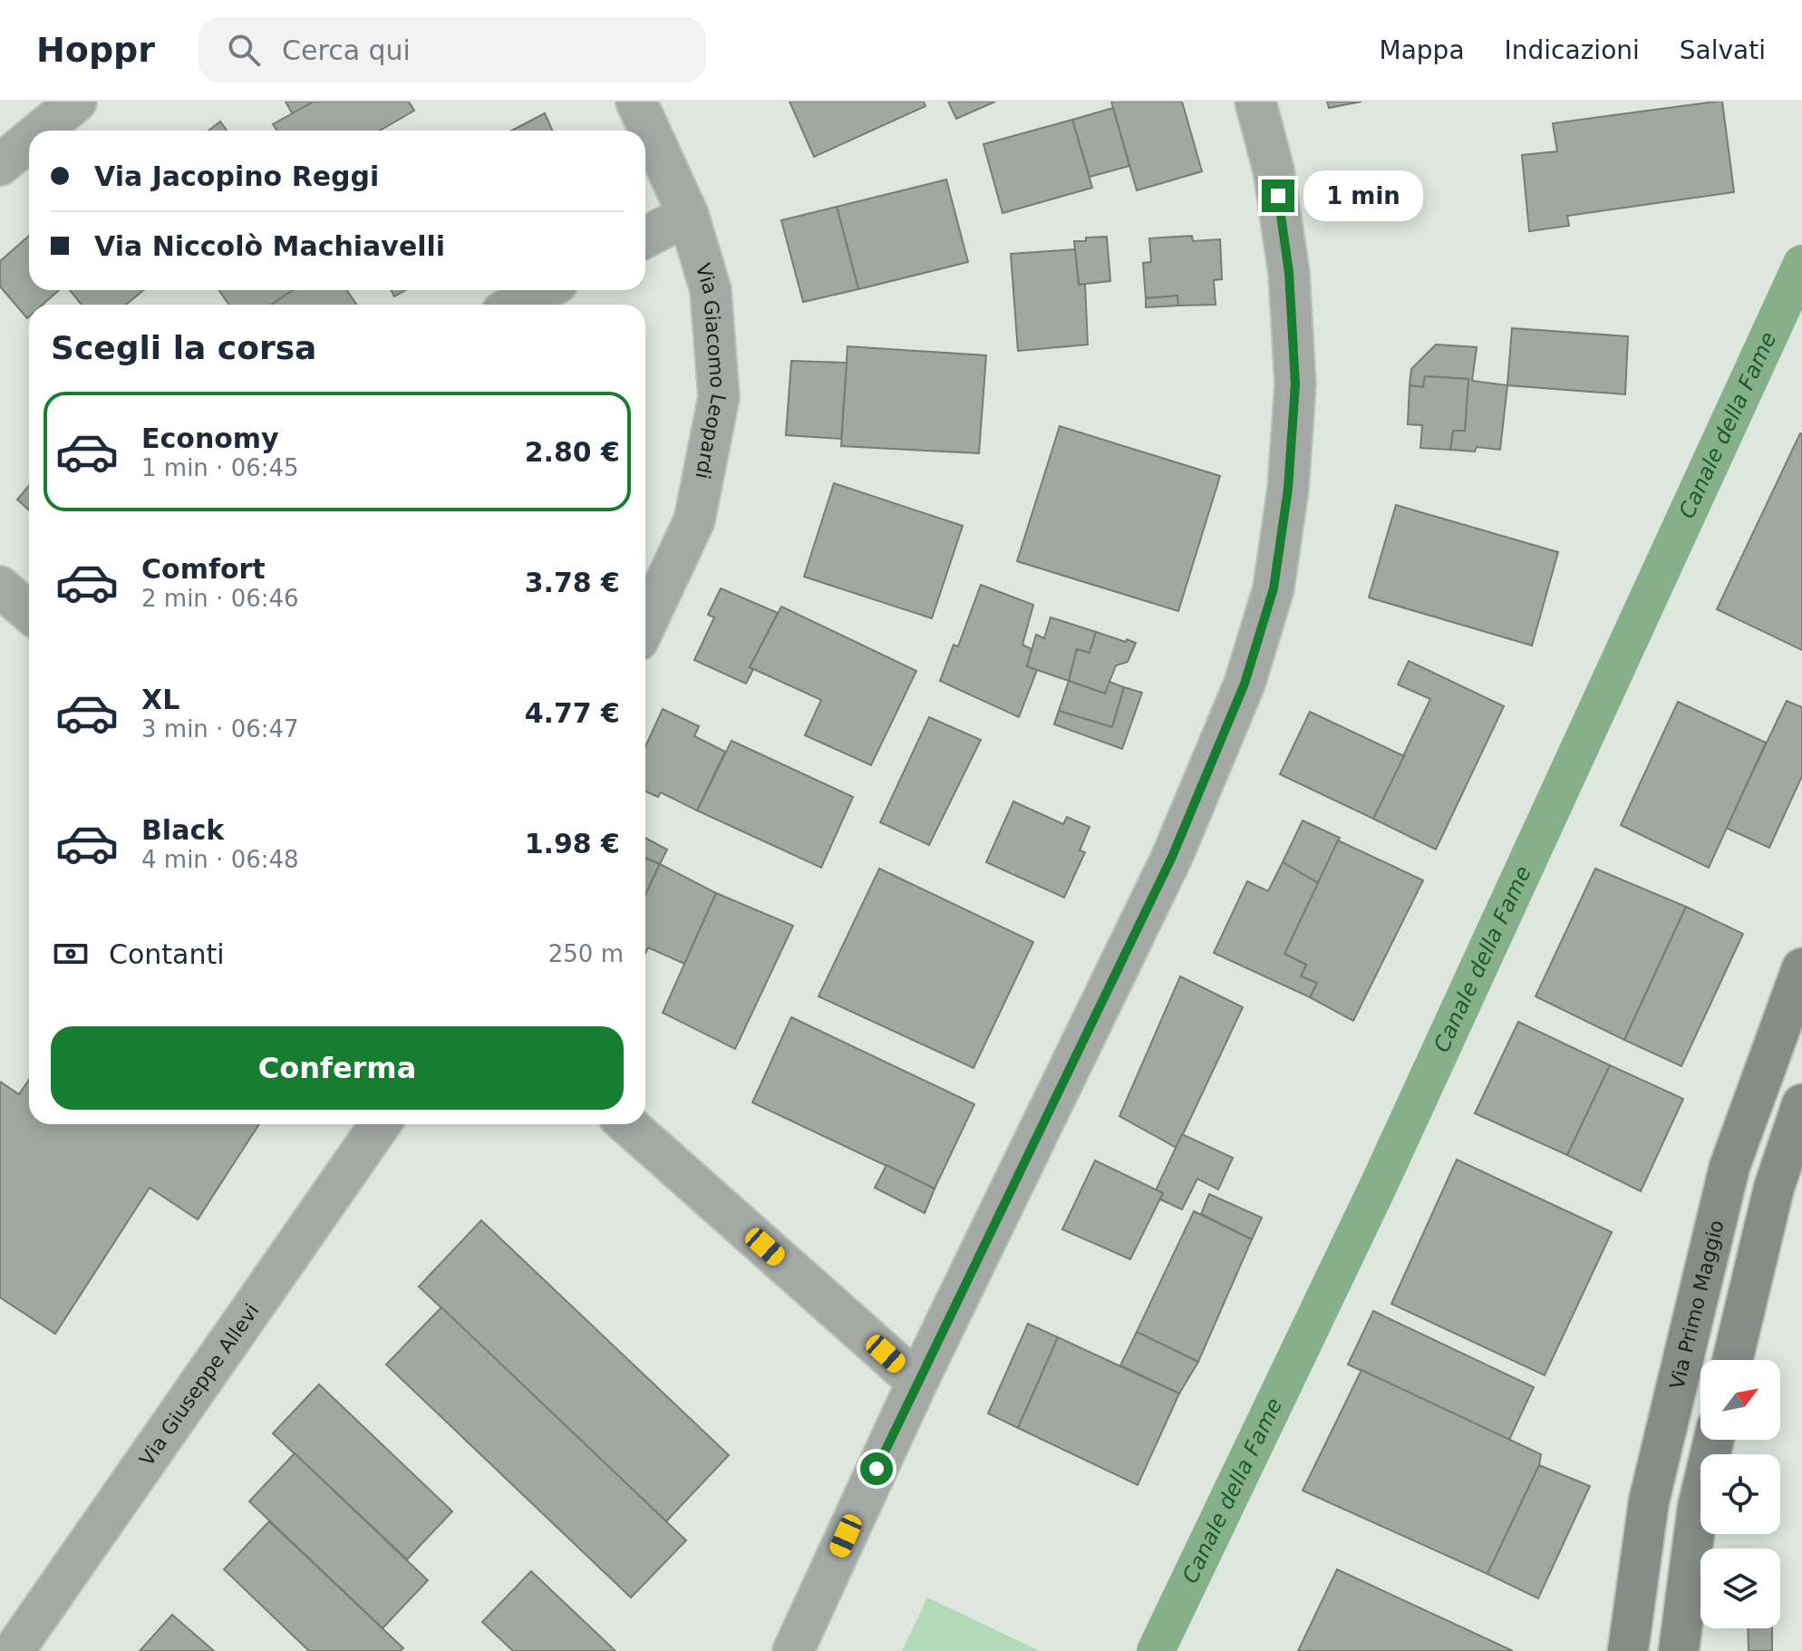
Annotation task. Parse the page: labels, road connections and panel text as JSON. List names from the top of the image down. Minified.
{"streets":{"main road":["Via Primo Maggio"],"street":["Via Giacomo Leopardi","Via Giuseppe Allevi"]},"water":["Canale della Fame"],"north":"top right","page":{"header":"Hoppr","search":"Cerca qui","nav":["Mappa","Indicazioni","Salvati"],"banner":["Via Jacopino Reggi","Via Niccolò Machiavelli"],"bubble":"1 min","heading":"Scegli la corsa","list":[{"name":"Economy","note":"1 min · 06:45","value":"2.80 €"},{"name":"Comfort","note":"2 min · 06:46","value":"3.78 €"},{"name":"XL","note":"3 min · 06:47","value":"4.77 €"},{"name":"Black","note":"4 min · 06:48","value":"1.98 €"}],"pay":["Contanti","250 m"],"buttons":"Conferma"}}
